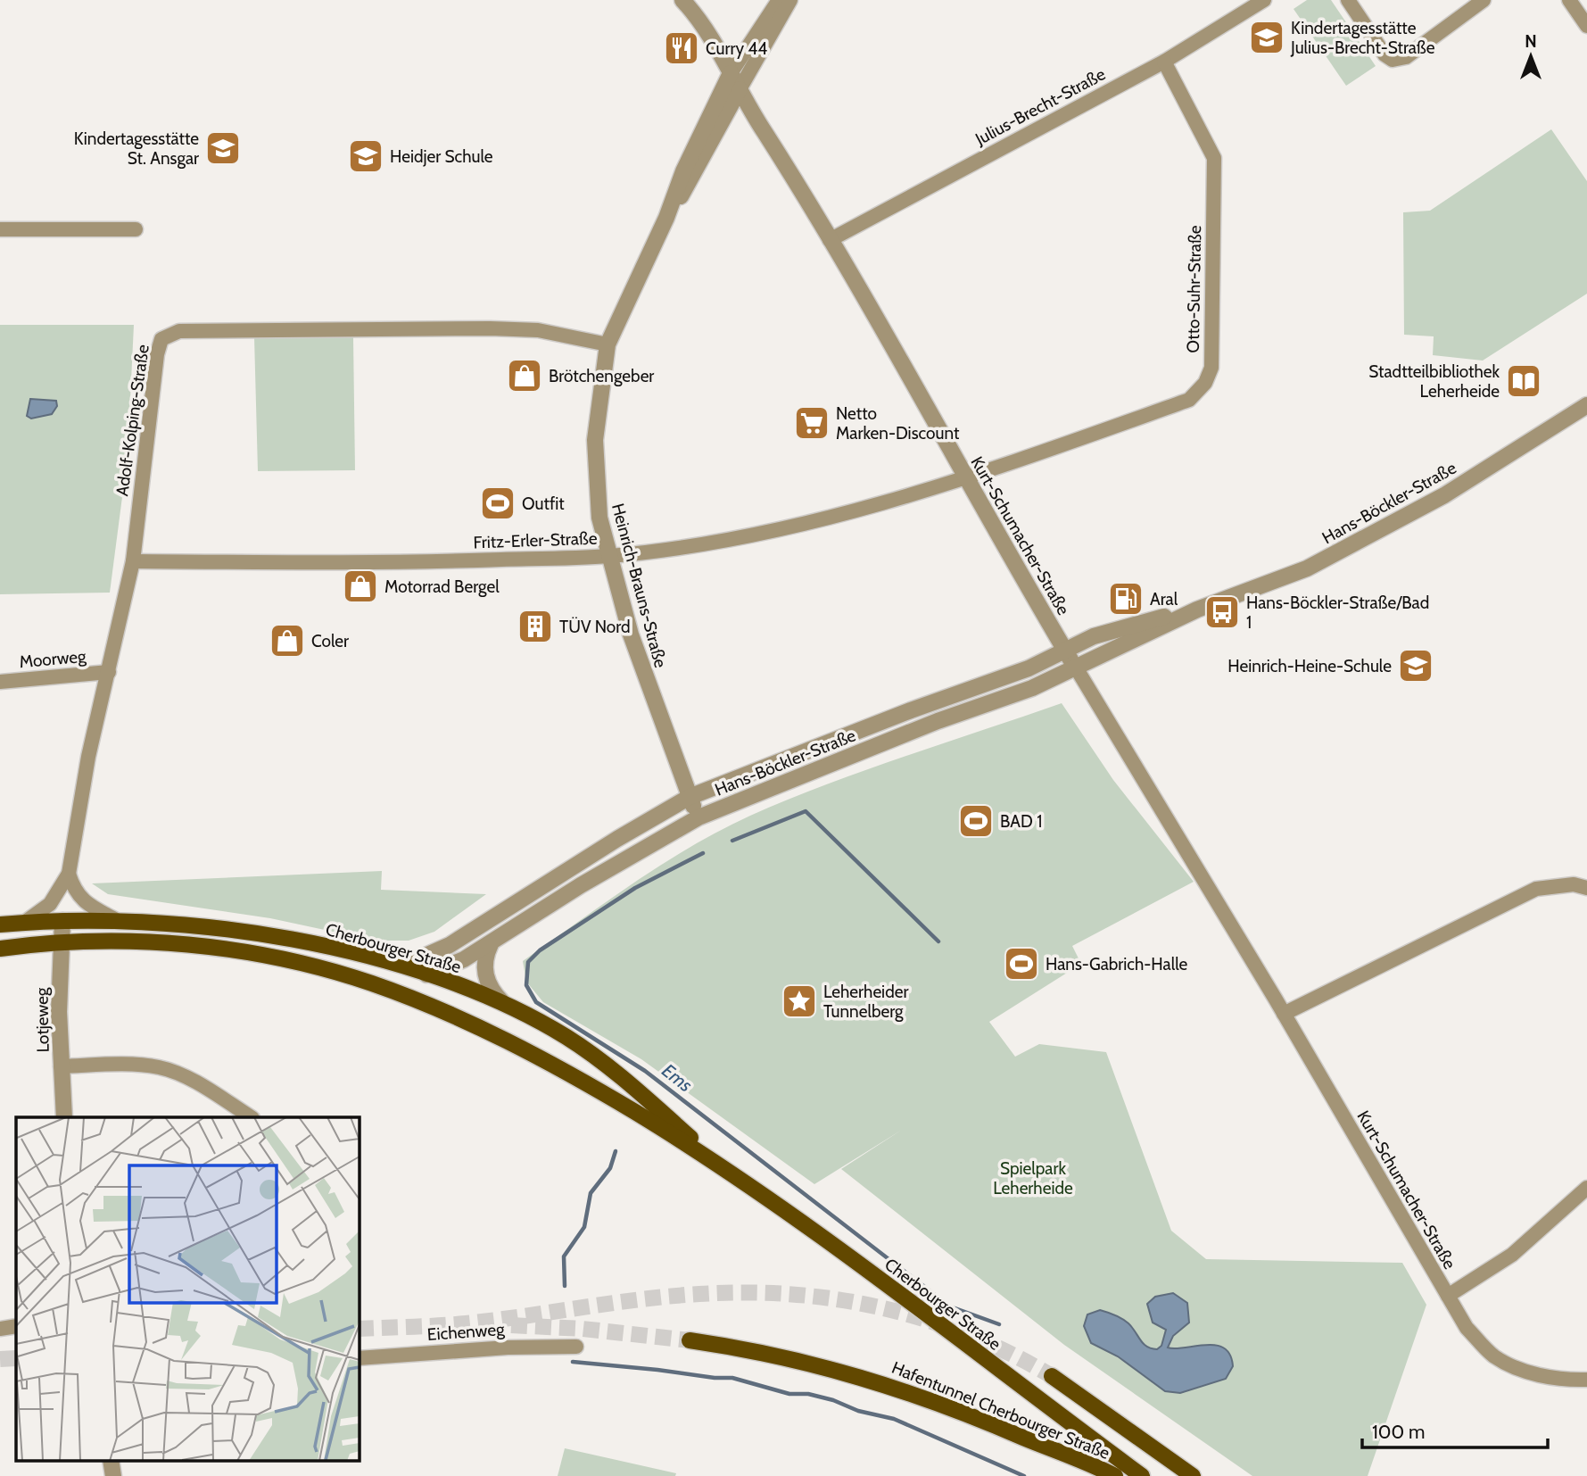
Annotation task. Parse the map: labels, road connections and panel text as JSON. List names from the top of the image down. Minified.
{"streets":{"main road":["Cherbourger Straße","Hafentunnel Cherbourger Straße"],"street":["Julius-Brecht-Straße","Otto-Suhr-Straße","Adolf-Kolping-Straße","Hans-Böckler-Straße","Kurt-Schumacher-Straße","Fritz-Erler-Straße","Heinrich-Brauns-Straße","Moorweg","Lotjeweg","Eichenweg"]},"crossings":[["Julius-Brecht-Straße","Otto-Suhr-Straße"],["Julius-Brecht-Straße","Kurt-Schumacher-Straße"],["Otto-Suhr-Straße","Kurt-Schumacher-Straße"],["Otto-Suhr-Straße","Fritz-Erler-Straße"],["Adolf-Kolping-Straße","Fritz-Erler-Straße"],["Adolf-Kolping-Straße","Heinrich-Brauns-Straße"],["Adolf-Kolping-Straße","Moorweg"],["Adolf-Kolping-Straße","Cherbourger Straße"],["Hans-Böckler-Straße","Kurt-Schumacher-Straße"],["Hans-Böckler-Straße","Heinrich-Brauns-Straße"],["Hans-Böckler-Straße","Cherbourger Straße"],["Kurt-Schumacher-Straße","Fritz-Erler-Straße"],["Kurt-Schumacher-Straße","Heinrich-Brauns-Straße"],["Fritz-Erler-Straße","Heinrich-Brauns-Straße"],["Cherbourger Straße","Lotjeweg"]],"water":["Ems"],"parks":["Spielpark Leherheide"],"places":{"school or university":["Kindertagesstätte Julius-Brecht-Straße","Kindertagesstätte St. Ansgar","Heidjer Schule","Heinrich-Heine-Schule"],"restaurant":["Curry 44"],"shop":["Brötchengeber","Motorrad Bergel","Coler"],"library":["Stadtteilbibliothek Leherheide"],"supermarket":["Netto Marken-Discount"],"sports":["Outfit","BAD 1","Hans-Gabrich-Halle"],"fuel station":["Aral"],"bus stop":["Hans-Böckler-Straße/Bad 1"],"building":["TÜV Nord"],"place":["Leherheider Tunnelberg"]},"scale_bar":"100 m","north":"top"}
